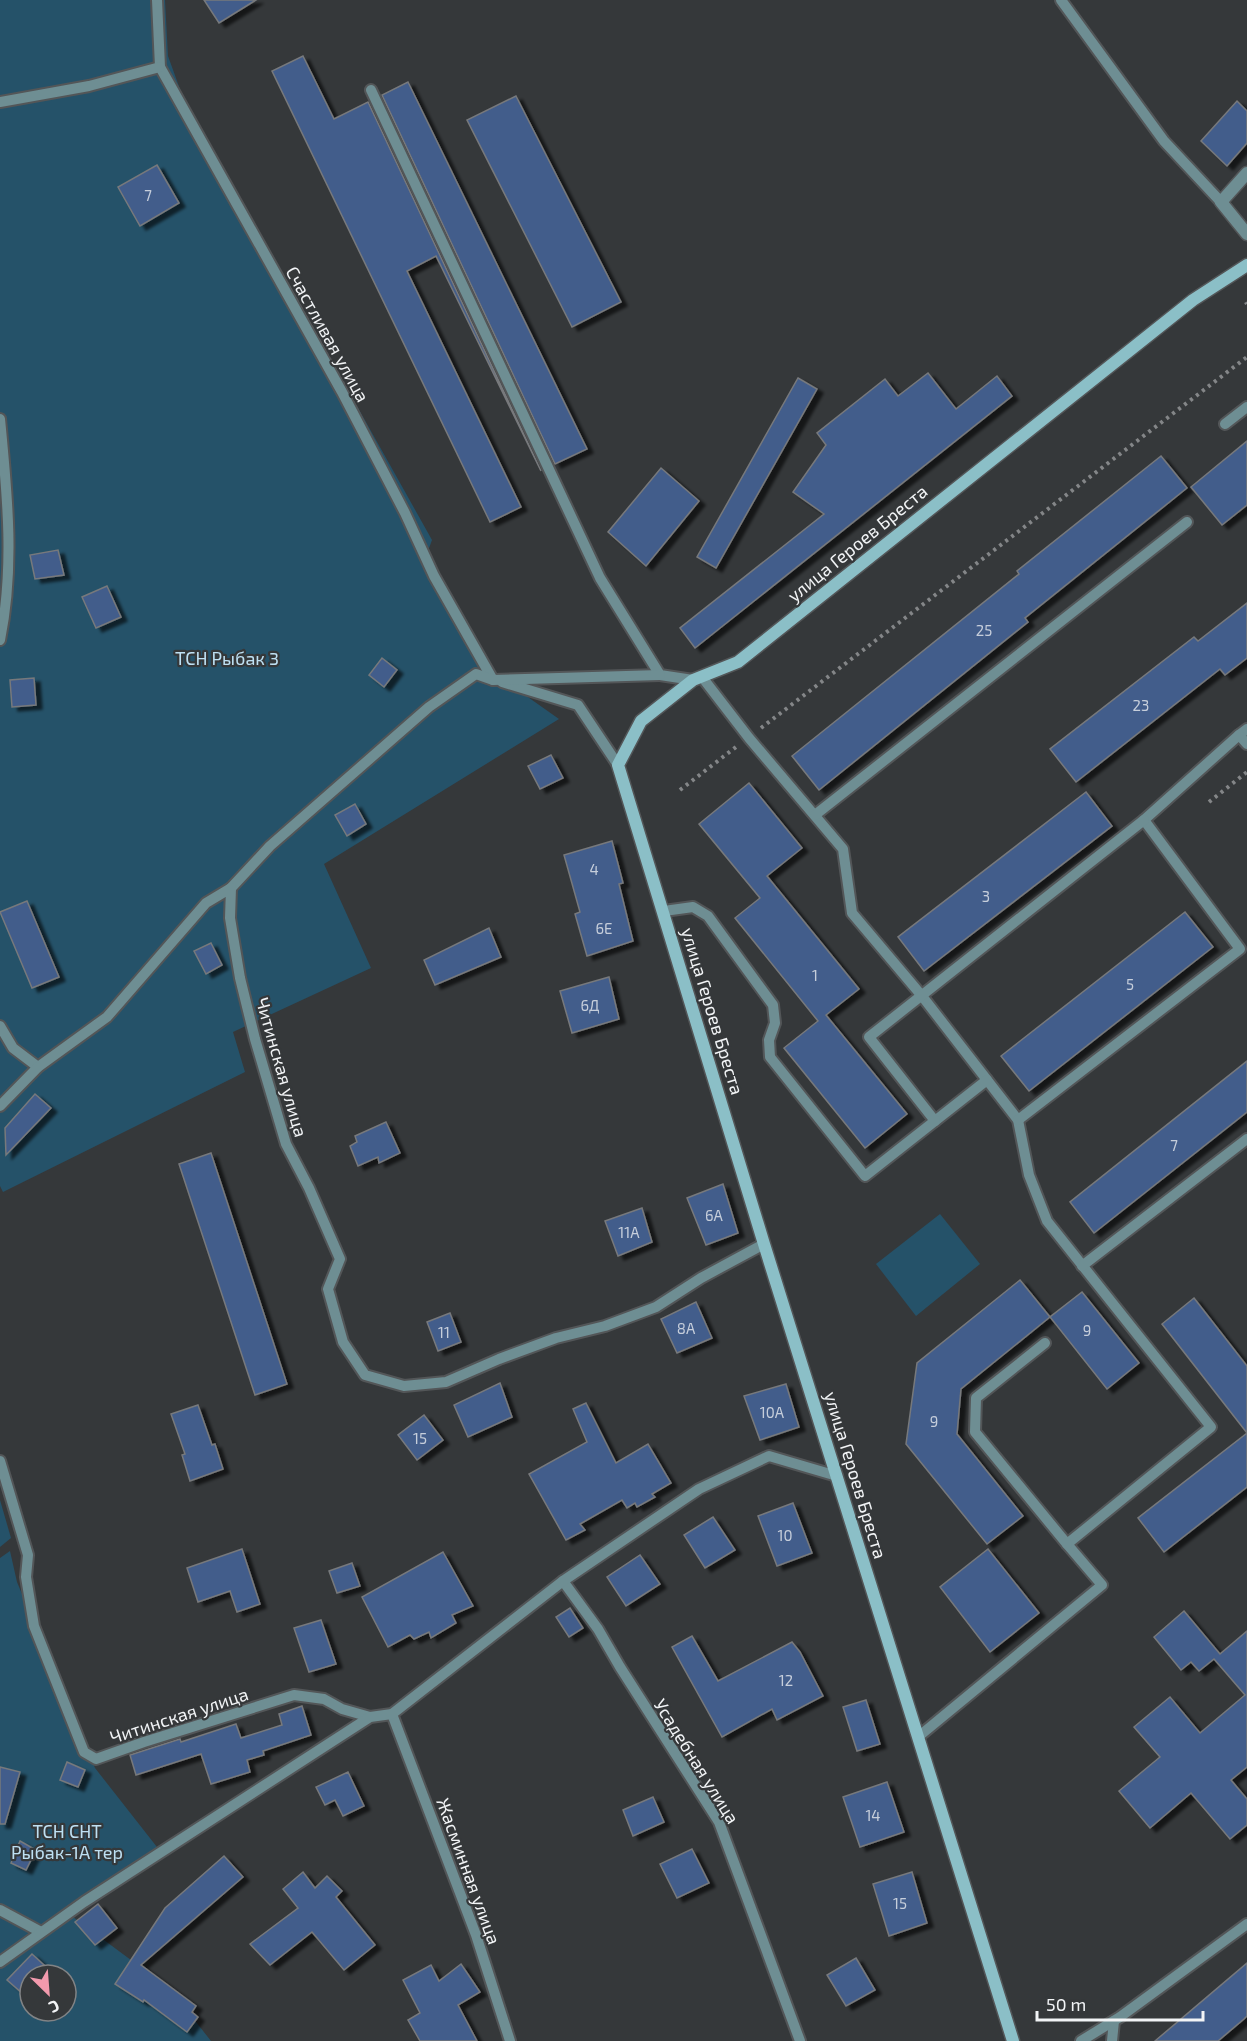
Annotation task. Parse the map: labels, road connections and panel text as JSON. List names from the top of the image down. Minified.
{"streets":{"street":["улица Героев Бреста"],"lane":["Счастливая улица","Читинская улица","Усадебная улица","Жасминная улица"]},"crossings":[["улица Героев Бреста","Читинская улица"]],"parks":["ТСН Рыбак 3","ТСН СНТ Рыбак-1А тер"],"house_numbers":["7","25","23","4","3","6Е","1","5","6Д","7","6А","11А","8А","9","11","10А","9","15","10","12","14","15"],"scale_bar":"50 m","north":"bottom right"}
